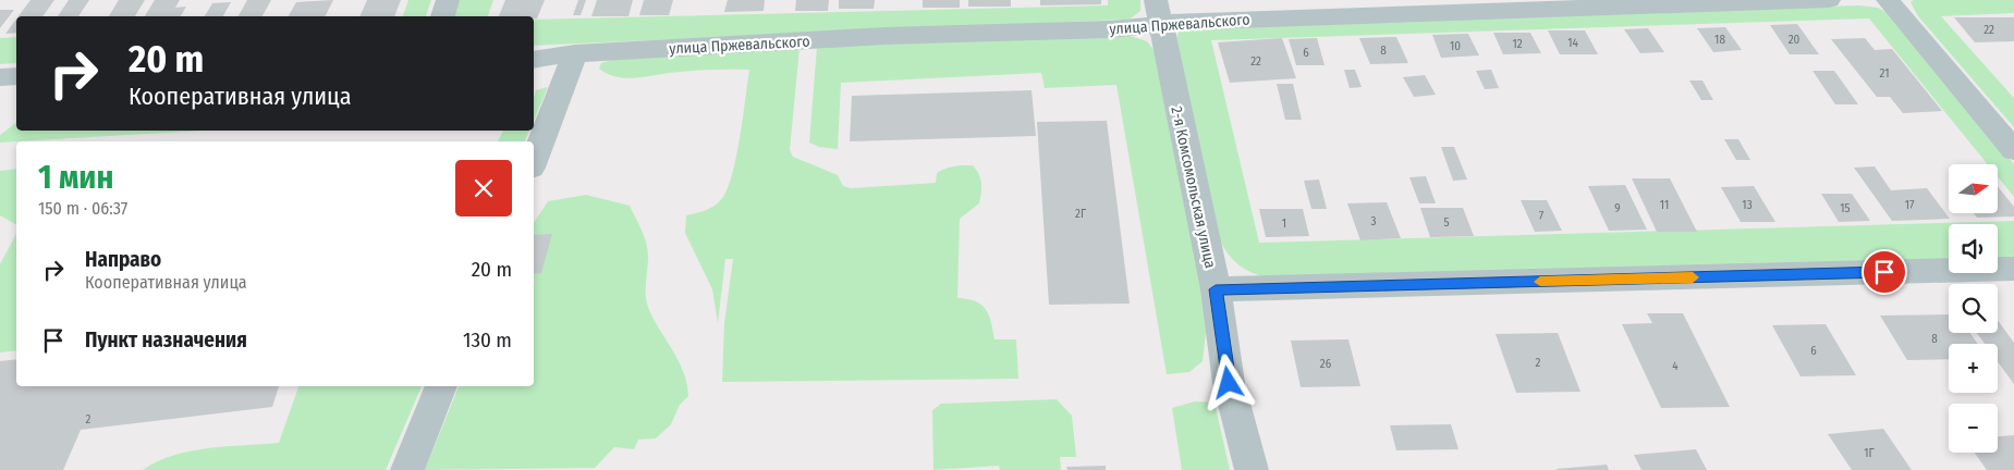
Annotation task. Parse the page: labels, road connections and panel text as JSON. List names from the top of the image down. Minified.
{"streets":{"street":["улица Пржевальского","2-я Комсомольская улица"]},"crossings":[["улица Пржевальского","2-я Комсомольская улица"]],"house_numbers":["22","18","20","14","12","10","8","6","22","21","11","13","17","9","15","2Г","7","3","5","1","8","6","2","26","4","2","1Г"],"north":"right","page":{"turn":["20 m","Кооперативная улица"],"heading":["1 мин","150 m · 06:37"],"map_buttons":["+","−"],"list":[{"name":"Направо","note":"Кооперативная улица","value":"20 m"},{"name":"Пункт назначения","value":"130 m"}]}}
